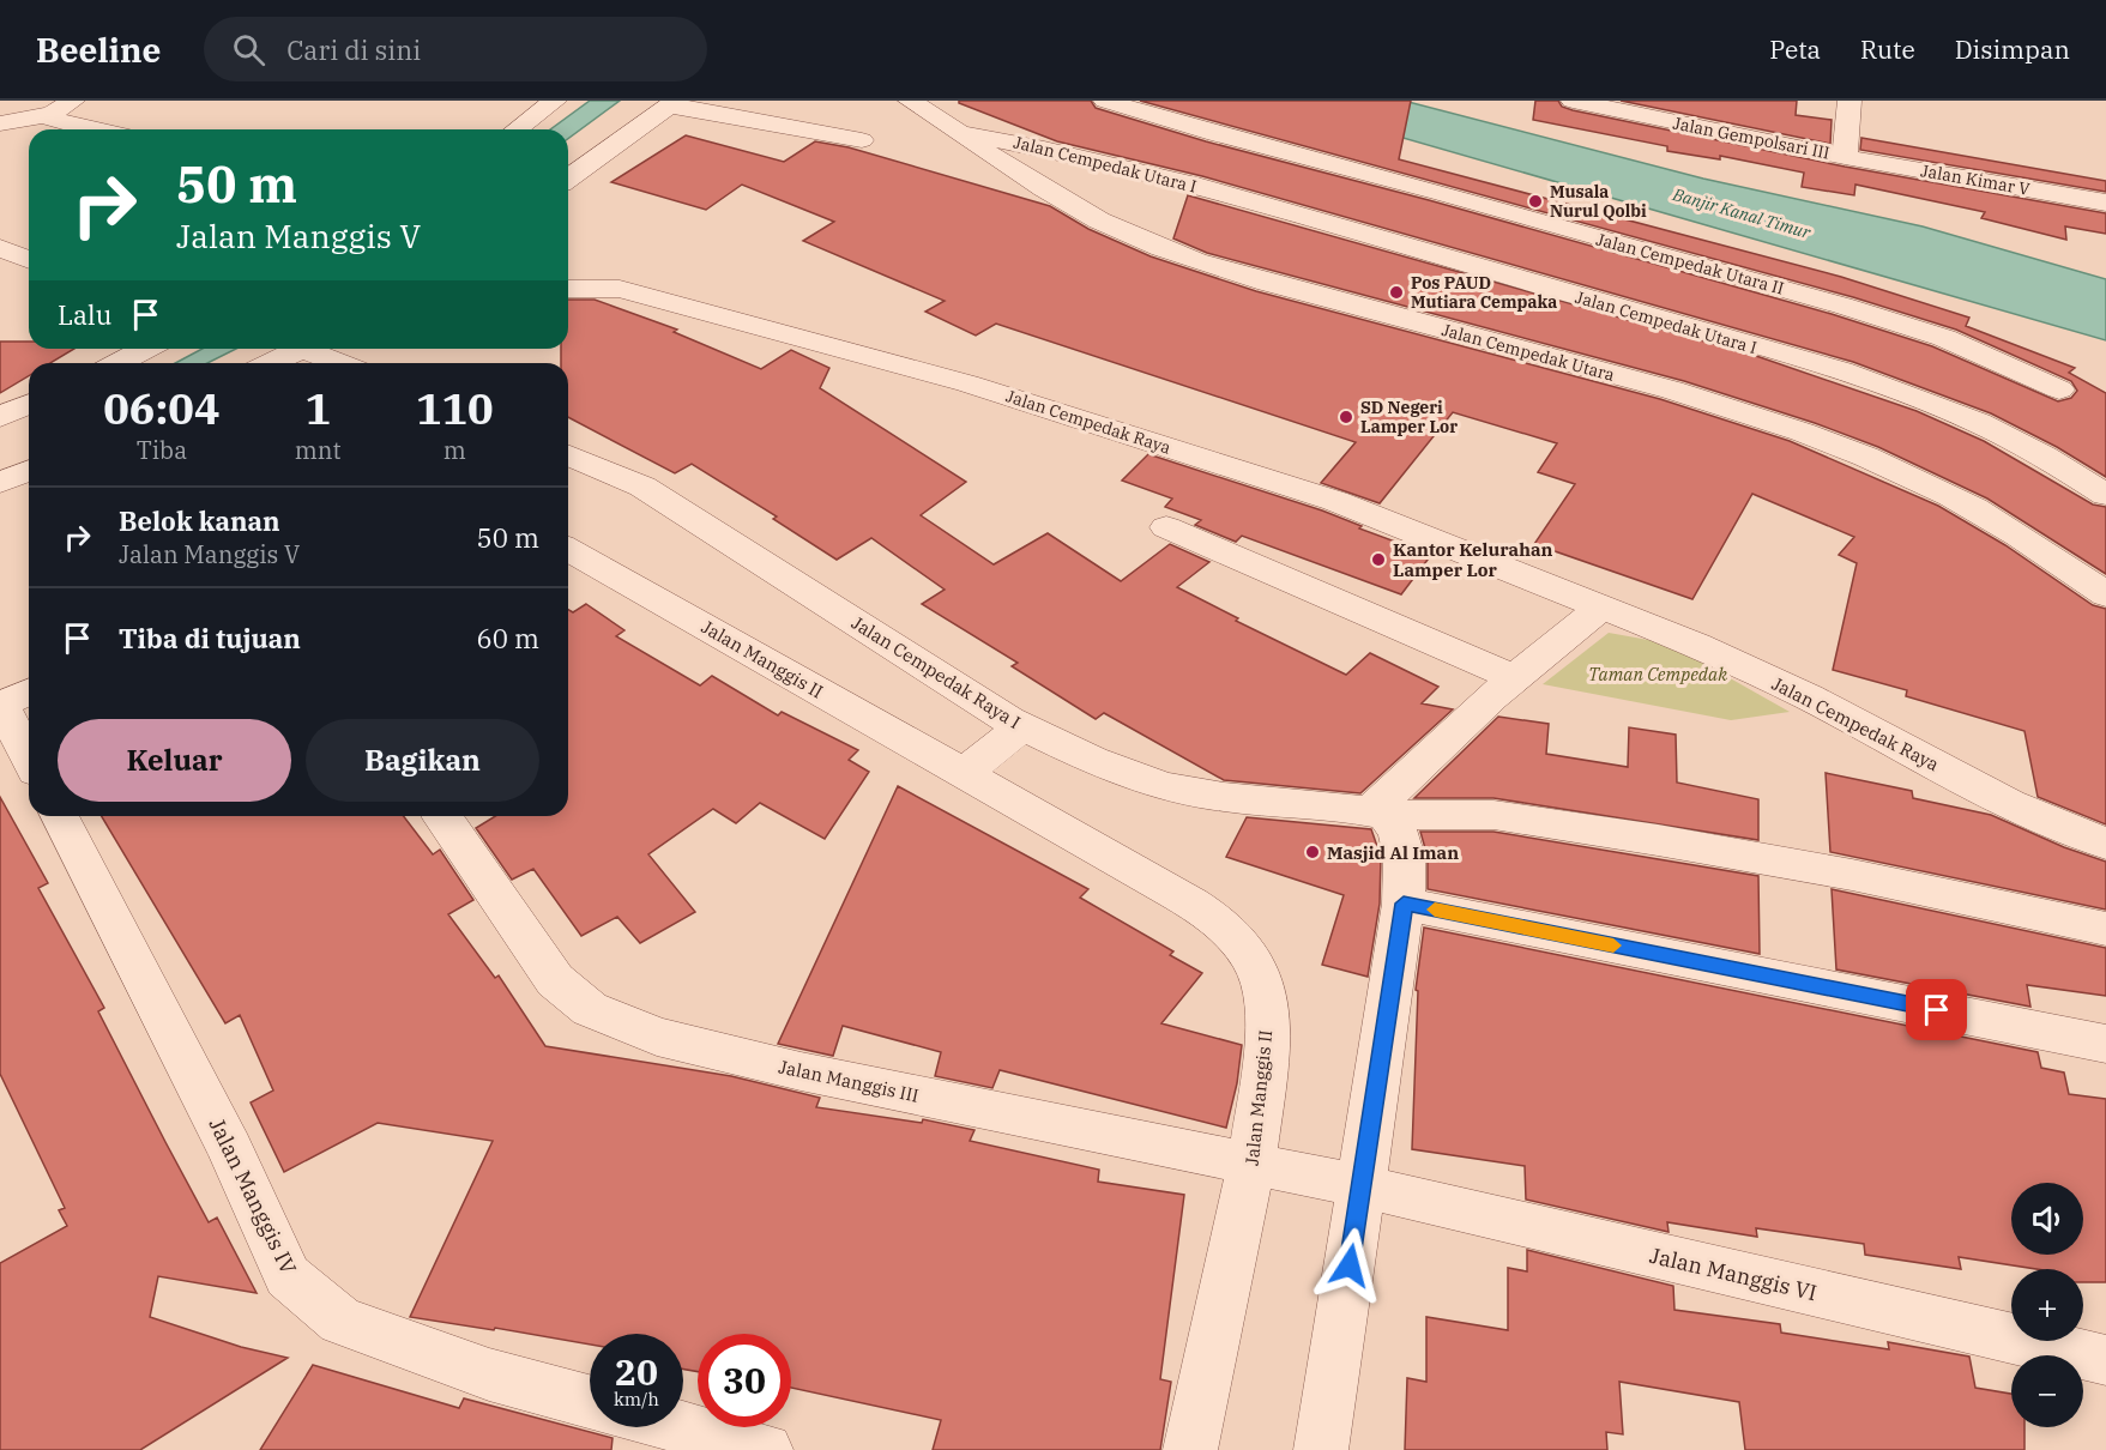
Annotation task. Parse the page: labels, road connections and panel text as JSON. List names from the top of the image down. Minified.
{"streets":{"street":["Jalan Gempolsari III","Jalan Cempedak Utara I","Jalan Kimar V","Jalan Cempedak Utara II","Jalan Cempedak Utara","Jalan Cempedak Raya","Jalan Manggis II","Jalan Cempedak Raya I","Jalan Manggis III","Jalan Manggis IV","Jalan Manggis VI"]},"crossings":[["Jalan Gempolsari III","Jalan Kimar V"],["Jalan Cempedak Utara I","Jalan Cempedak Utara"],["Jalan Manggis II","Jalan Manggis III"],["Jalan Manggis III","Jalan Manggis VI"]],"water":["Banjir Kanal Timur"],"parks":["Taman Cempedak"],"places":["Musala Nurul Qolbi","Pos PAUD Mutiara Cempaka","SD Negeri Lamper Lor","Kantor Kelurahan Lamper Lor","Masjid Al Iman"],"page":{"header":"Beeline","search":"Cari di sini","nav":["Peta","Rute","Disimpan"],"turn":["50 m","Jalan Manggis V"],"then":"Lalu","eta":["06:04","Tiba","1","mnt","110","m"],"list":[{"name":"Belok kanan","note":"Jalan Manggis V","value":"50 m"},{"name":"Tiba di tujuan","value":"60 m"}],"buttons":["Keluar","Bagikan"],"map_buttons":["+","−"],"speed":"20 km/h","limit":"30"}}
